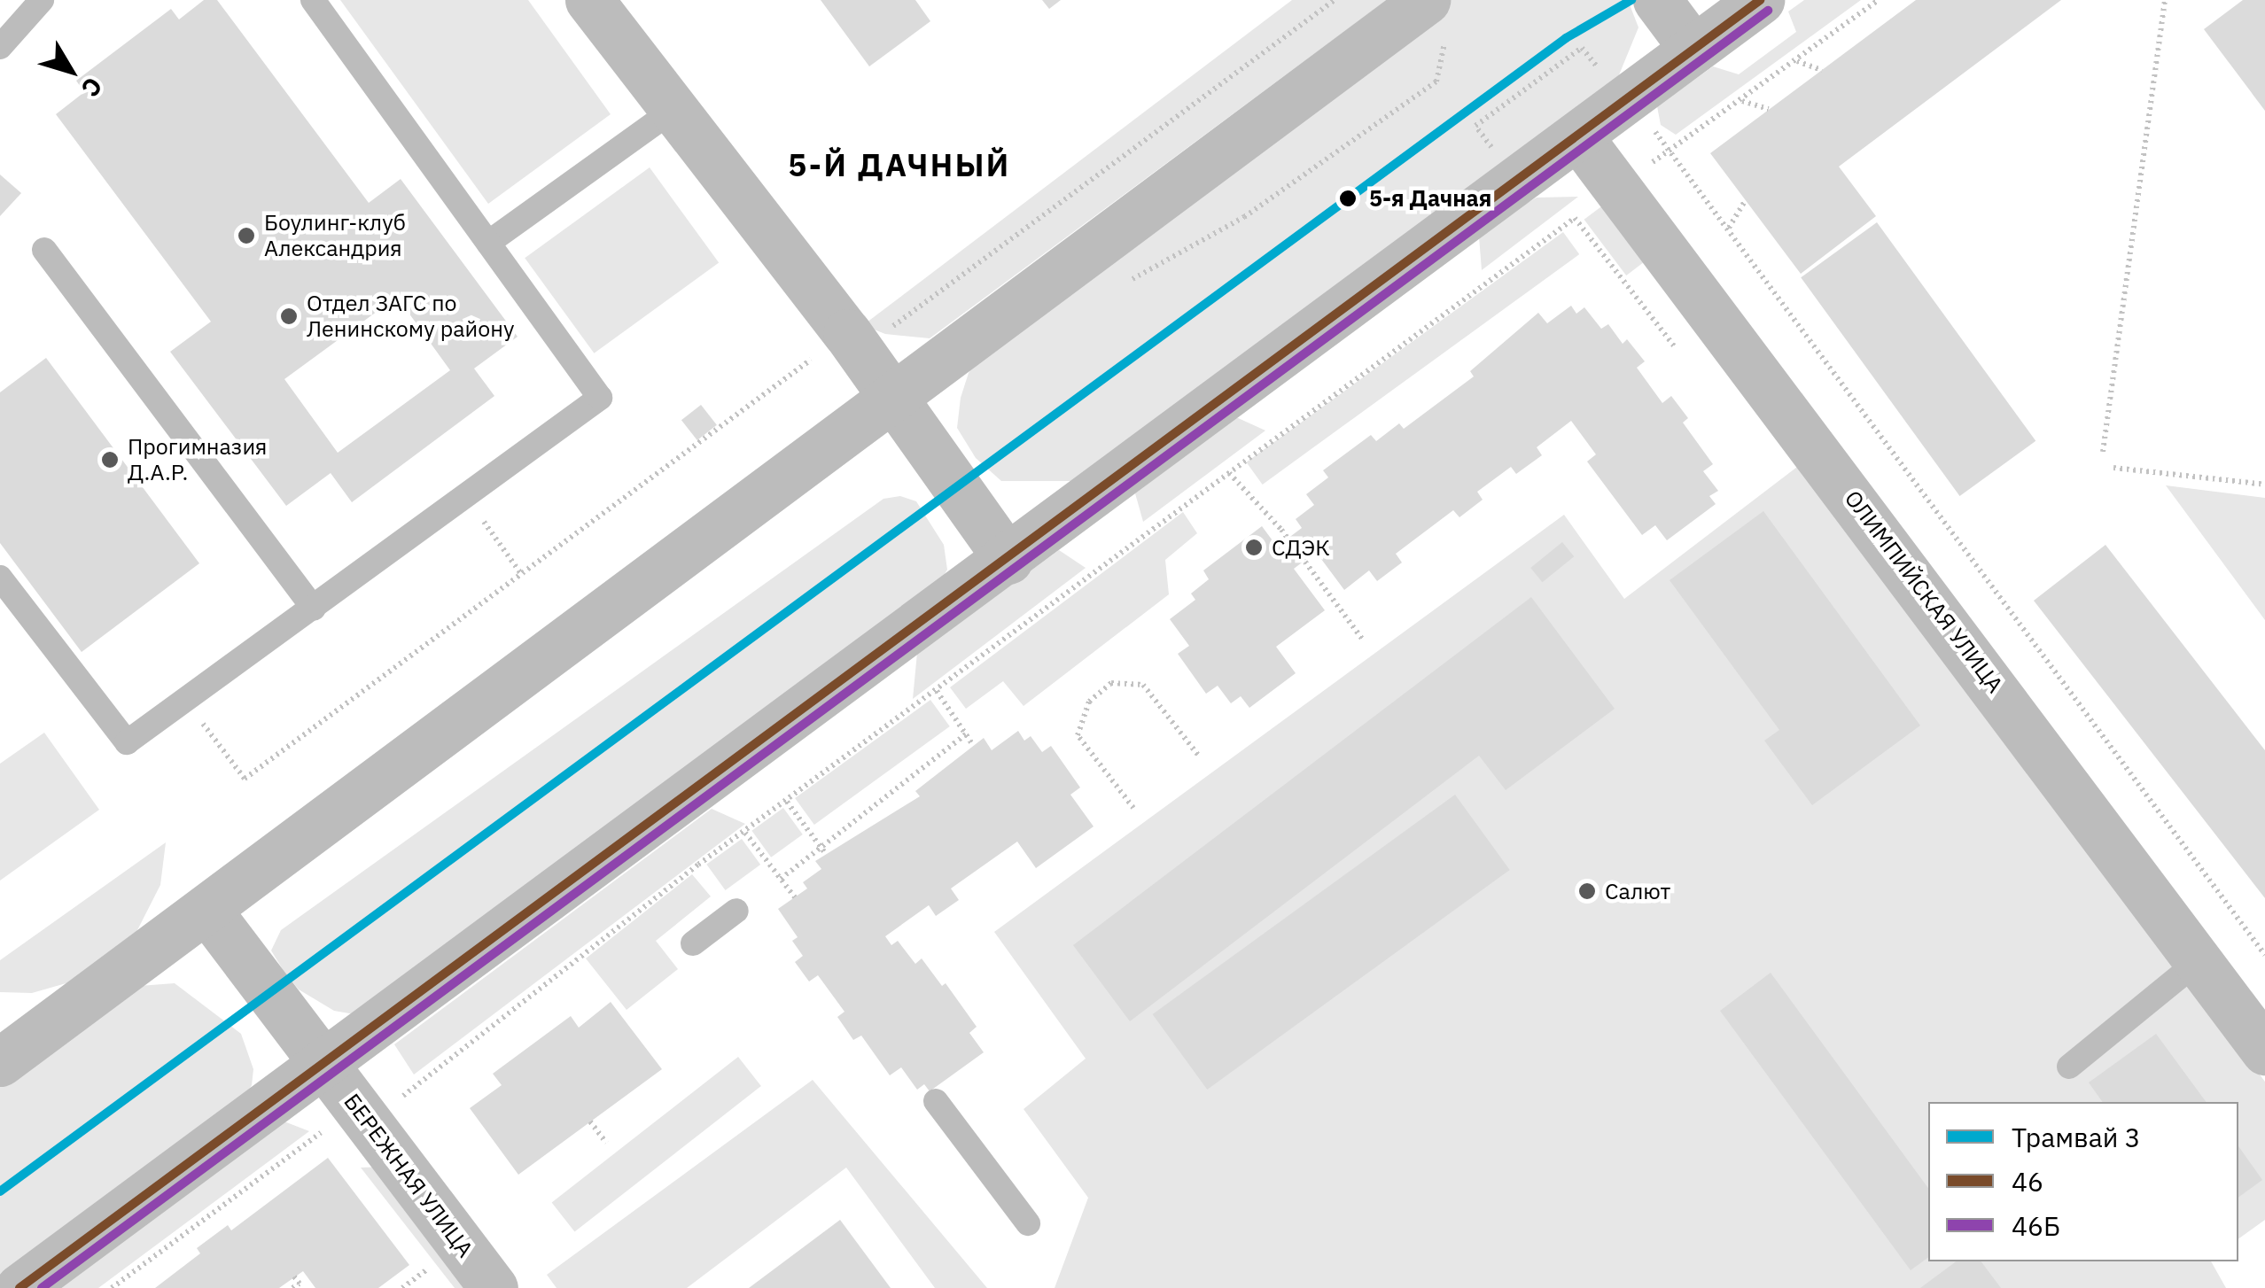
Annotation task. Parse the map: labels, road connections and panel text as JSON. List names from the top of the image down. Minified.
{"streets":{"street":["ОЛИМПИЙСКАЯ УЛИЦА","БЕРЕЖНАЯ УЛИЦА"]},"districts":["5-Й ДАЧНЫЙ"],"places":["5-я Дачная","Боулинг-клуб Александрия","Отдел ЗАГС по Ленинскому району","Прогимназия Д.А.Р.","СДЭК","Салют"],"lines":["tram line 3","transit line 46","transit line 46Б"],"legend":["Трамвай 3","46","46Б"],"north":"bottom right"}
